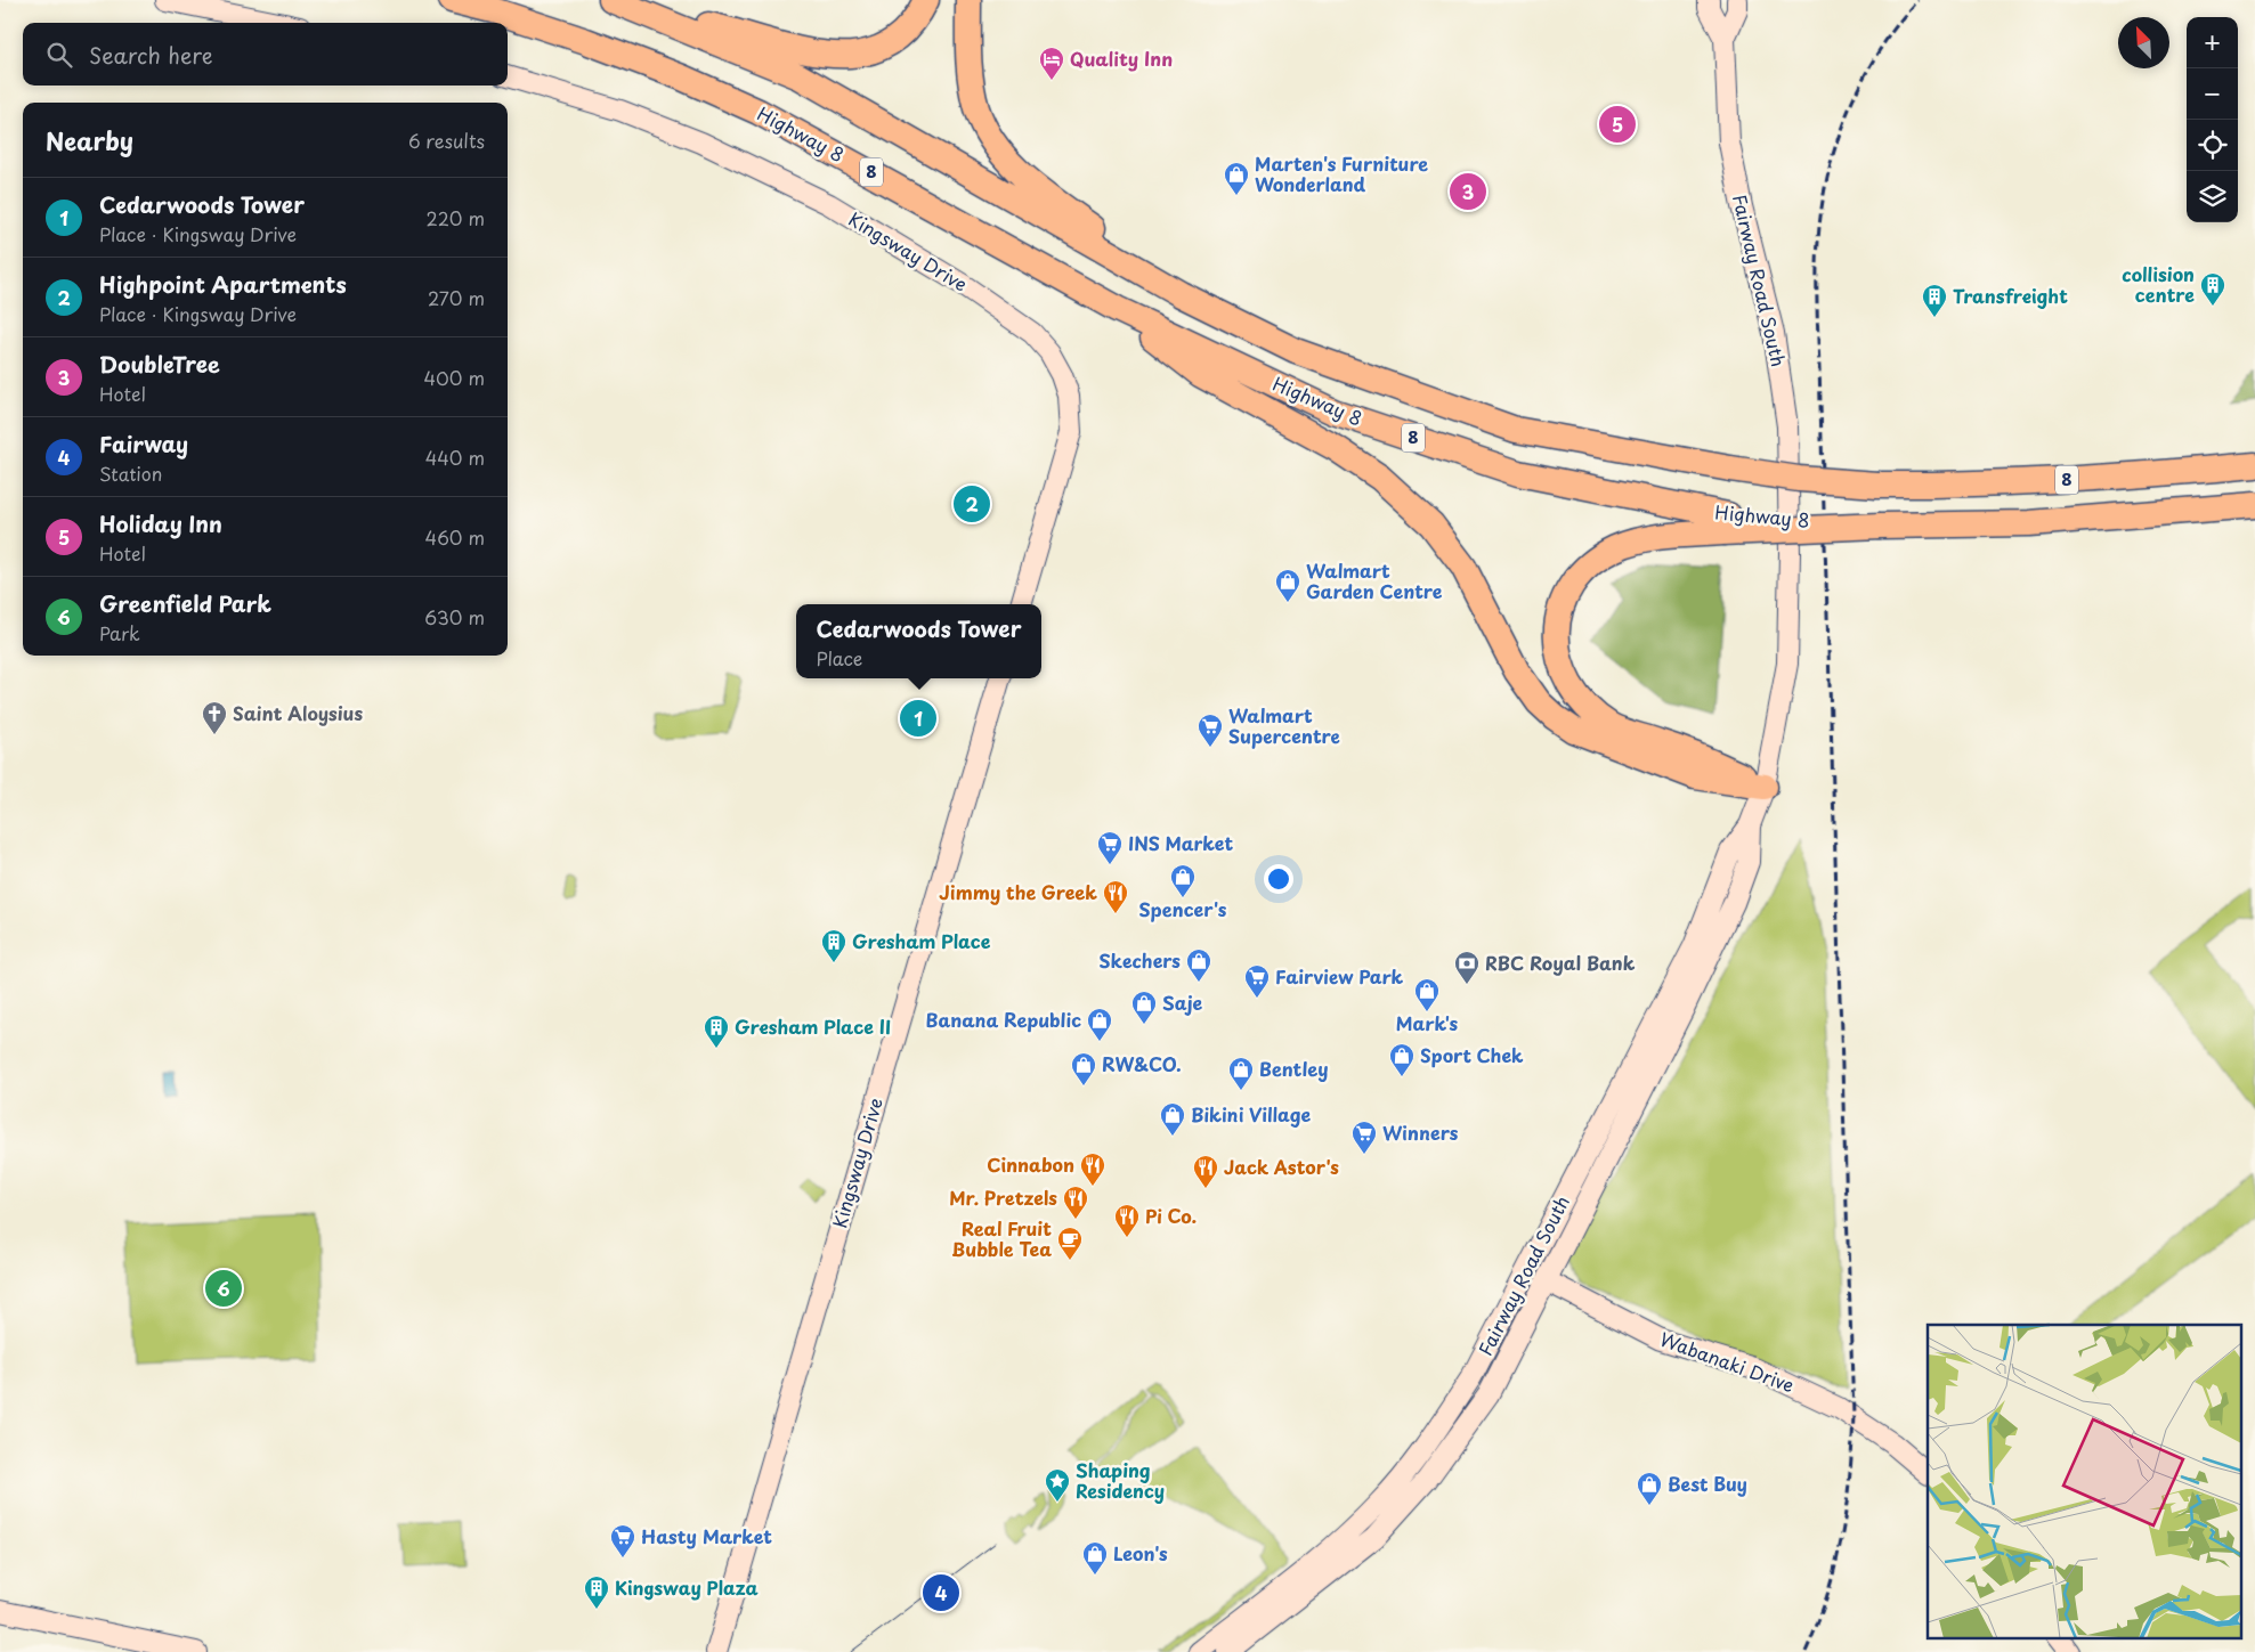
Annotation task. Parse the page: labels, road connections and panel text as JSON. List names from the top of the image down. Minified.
{"streets":{"highway":["Highway 8","8"],"main road":["Kingsway Drive","Fairway Road South","Wabanaki Drive"]},"crossings":[["Fairway Road South","Wabanaki Drive"]],"places":{"hotel":["Quality Inn"],"shop":["Marten's Furniture Wonderland","Walmart Garden Centre","Spencer's","Skechers","Mark's","Saje","Banana Republic","Sport Chek","RW&CO.","Bentley","Bikini Village","Best Buy","Leon's"],"building":["collision centre","Transfreight","Gresham Place","Gresham Place II","Kingsway Plaza"],"church":["Saint Aloysius"],"supermarket":["Walmart Supercentre","INS Market","Fairview Park","Winners","Hasty Market"],"restaurant":["Jimmy the Greek","Cinnabon","Jack Astor's","Mr. Pretzels","Pi Co."],"bank":["RBC Royal Bank"],"cafe":["Real Fruit Bubble Tea"],"place":["Shaping Residency"]},"north":"top left","page":{"map_buttons":["+","−"],"search":"Search here","heading":["Nearby","6 results"],"pins":["5","3","2","1","6","4"],"list":[{"mark":"1","name":"Cedarwoods Tower","note":"Place · Kingsway Drive","value":"220 m"},{"mark":"2","name":"Highpoint Apartments","note":"Place · Kingsway Drive","value":"270 m"},{"mark":"3","name":"DoubleTree","note":"Hotel","value":"400 m"},{"mark":"4","name":"Fairway","note":"Station","value":"440 m"},{"mark":"5","name":"Holiday Inn","note":"Hotel","value":"460 m"},{"mark":"6","name":"Greenfield Park","note":"Park","value":"630 m"}],"popup":["Cedarwoods Tower","Place"]}}
